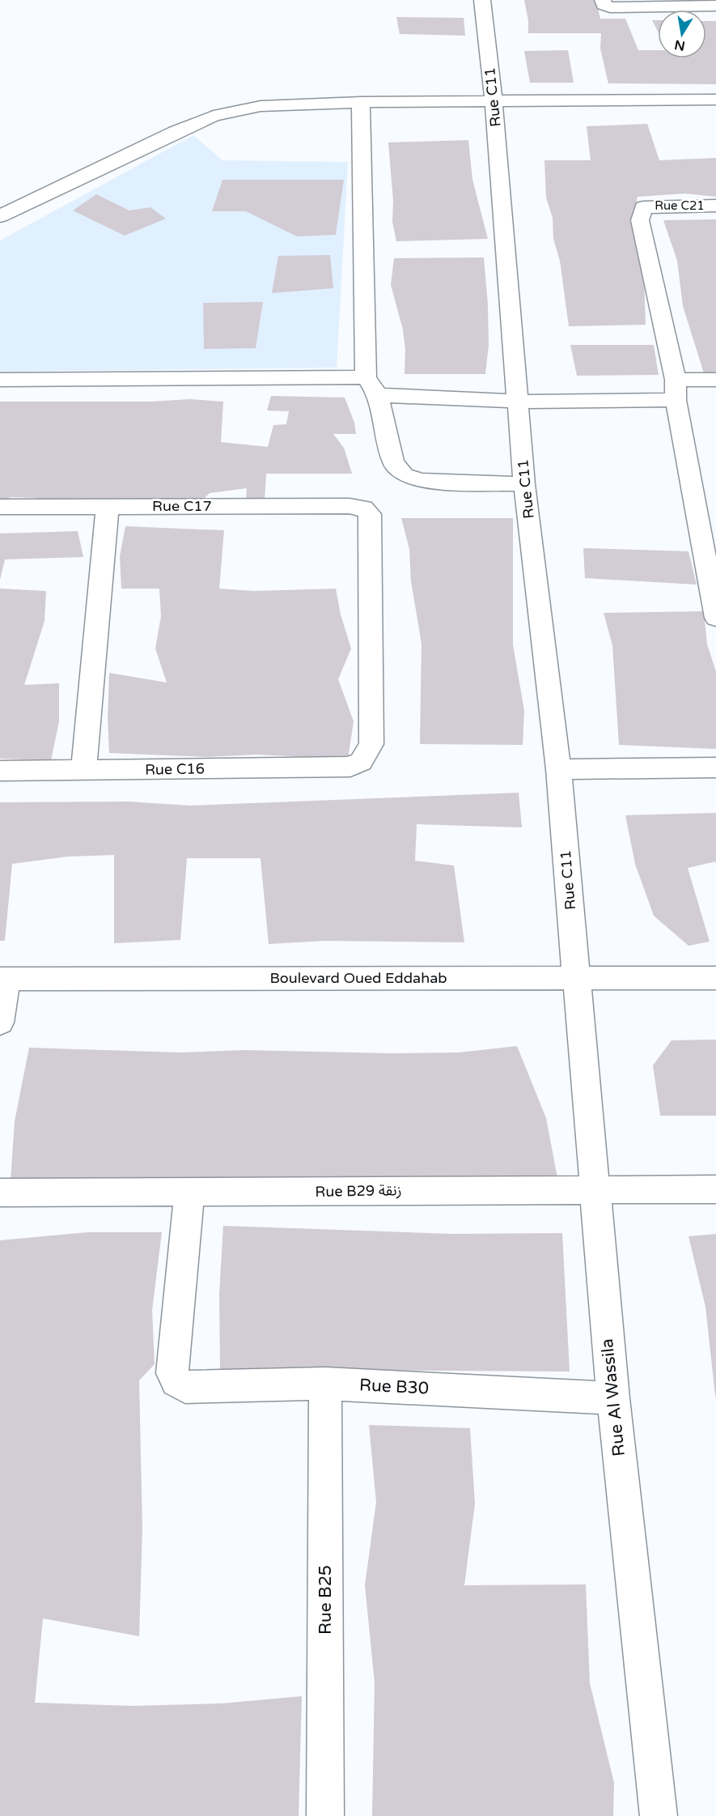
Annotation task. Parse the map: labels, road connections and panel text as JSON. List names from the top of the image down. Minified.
{"streets":{"street":["Rue C11","Rue C21","Rue C17","Rue C16","Boulevard Oued Eddahab","Rue B29 زنقة","Rue B30","Rue Al Wassila","Rue B25"]},"crossings":[["Rue C11","Boulevard Oued Eddahab"],["Rue C11","Rue Al Wassila"],["Rue C17","Rue C16"],["Boulevard Oued Eddahab","Rue Al Wassila"],["Rue B29 زنقة","Rue B30"],["Rue B29 زنقة","Rue Al Wassila"],["Rue B30","Rue Al Wassila"],["Rue B30","Rue B25"]],"north":"bottom"}
